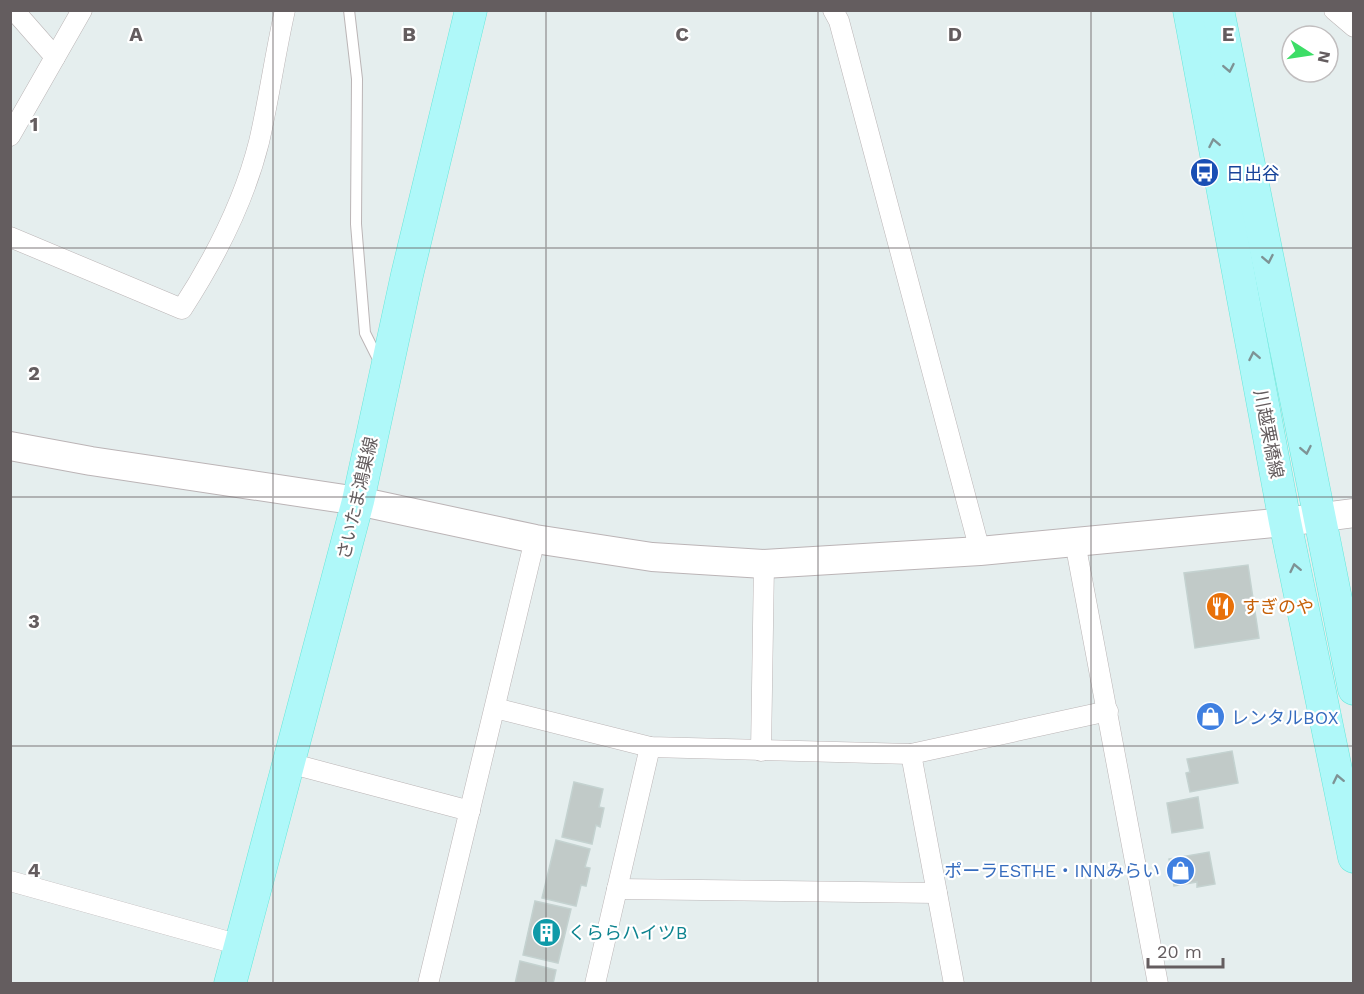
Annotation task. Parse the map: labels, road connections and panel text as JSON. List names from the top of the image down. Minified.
{"streets":{"main road":["川越栗橋線","さいたま鴻巣線"]},"places":{"bus stop":["日出谷"],"restaurant":["すぎのや"],"shop":["レンタルBOX","ポーラESTHE・INNみらい"],"building":["くららハイツB"]},"scale_bar":"20 m","north":"right","grid":{"columns":["A","B","C","D","E"],"rows":["1","2","3","4"]}}
